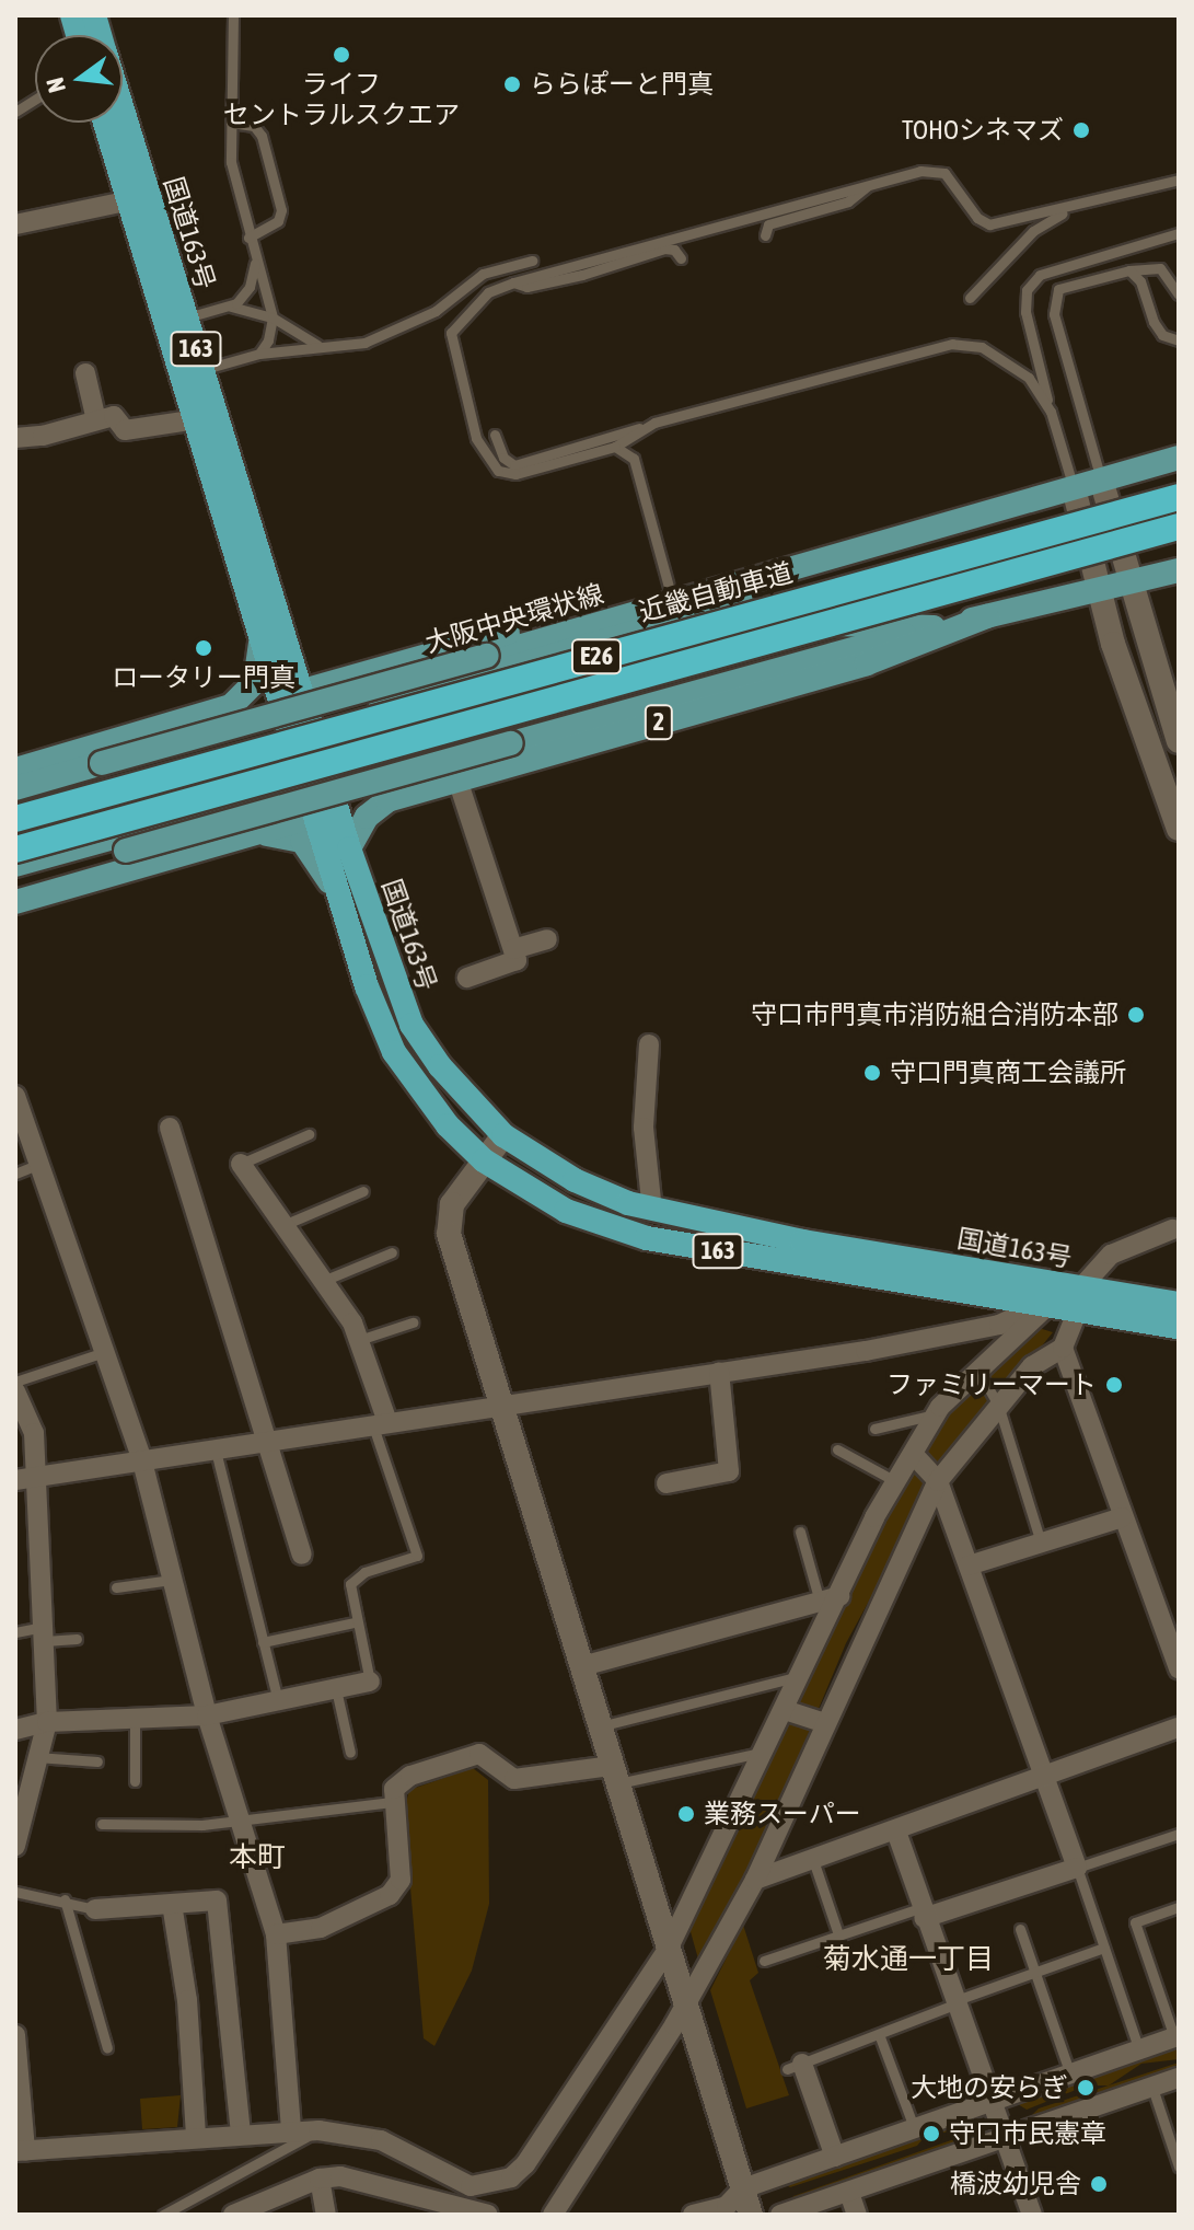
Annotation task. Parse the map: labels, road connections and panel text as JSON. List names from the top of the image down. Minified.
{"streets":{"highway":["国道163号","163","近畿自動車道","E26"],"main road":["大阪中央環状線","2"]},"crossings":[["国道163号","2"]],"districts":["本町","菊水通一丁目"],"places":["ライフ セントラルスクエア","ららぽーと門真","TOHOシネマズ","ロータリー門真","守口市門真市消防組合消防本部","守口門真商工会議所","ファミリーマート","業務スーパー","大地の安らぎ","守口市民憲章","橋波幼児舎"],"north":"left"}
